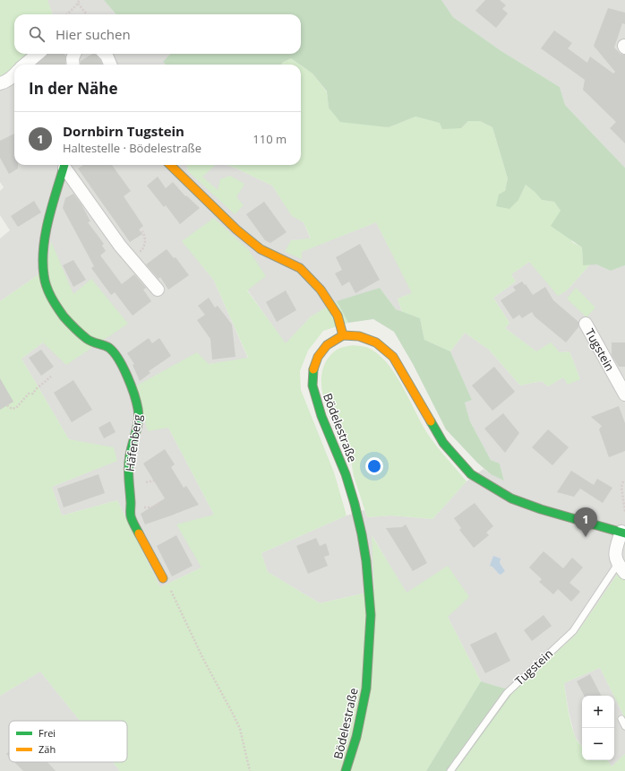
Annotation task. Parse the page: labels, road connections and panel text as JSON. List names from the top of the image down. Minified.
{"streets":{"main road":["Bödelestraße","Häfenberg"],"street":["Tugstein"]},"legend":["Frei","Zäh"],"page":{"search":"Hier suchen","heading":"In der Nähe","list":[{"mark":"1","name":"Dornbirn Tugstein","note":"Haltestelle · Bödelestraße","value":"110 m"}],"pins":"1","map_buttons":["+","−"]}}
